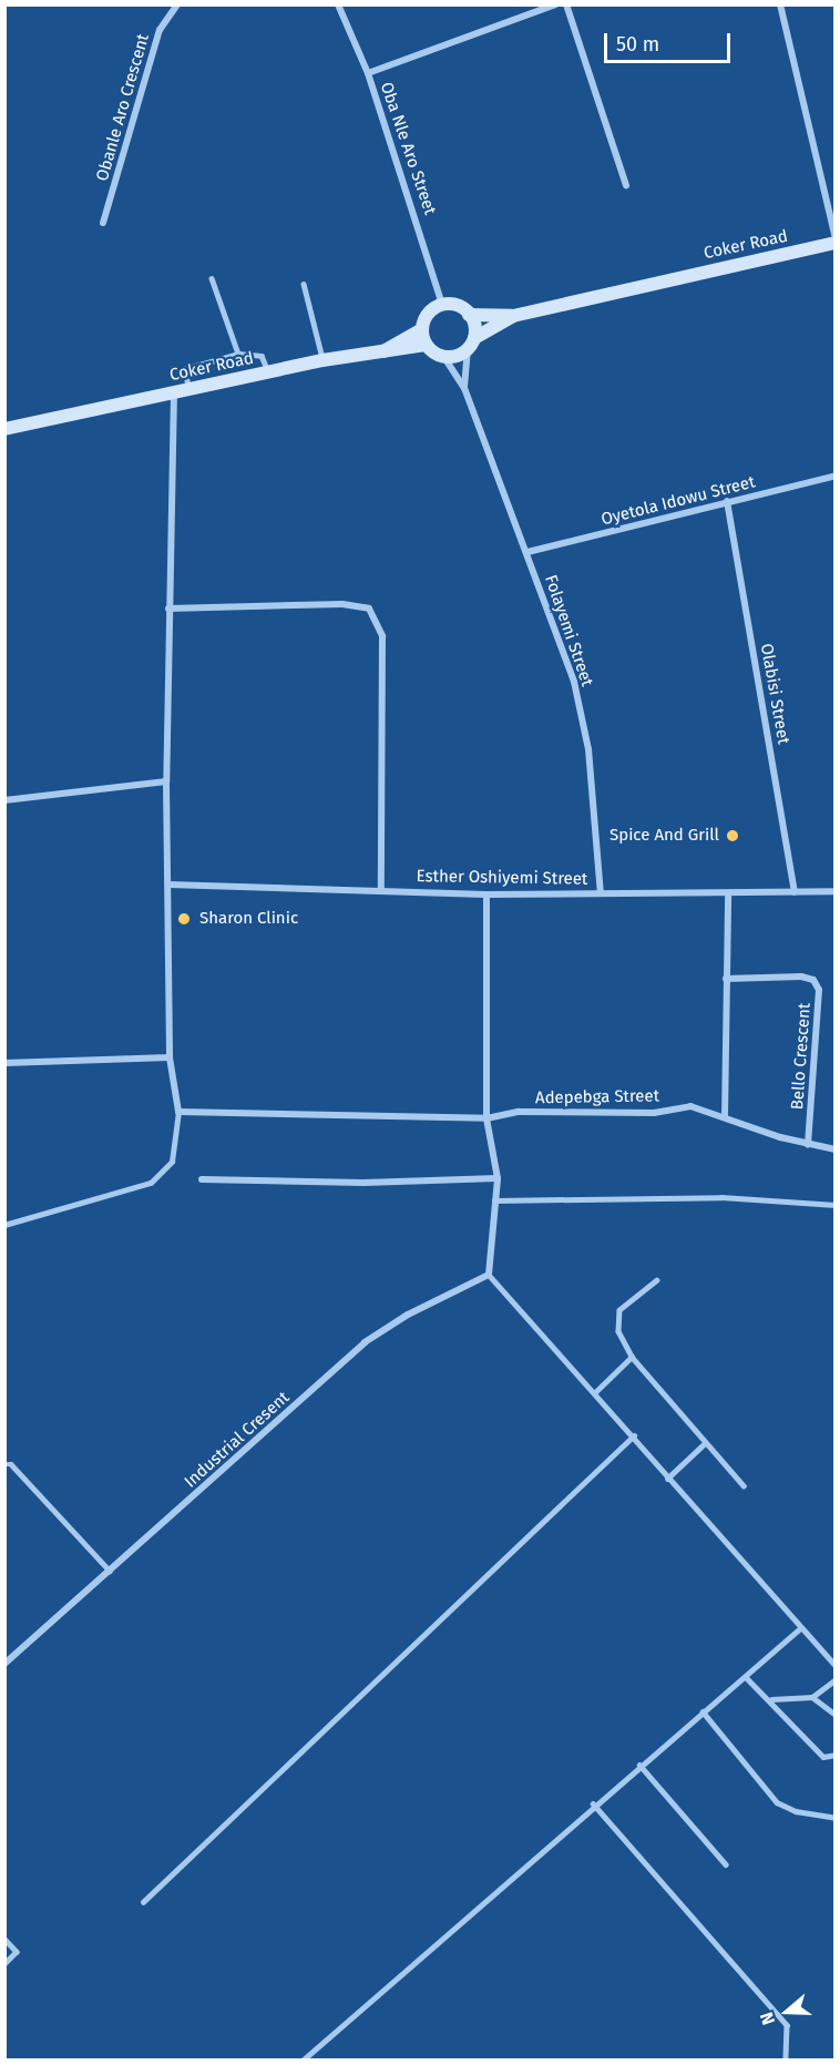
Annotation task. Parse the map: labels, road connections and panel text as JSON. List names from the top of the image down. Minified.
{"streets":{"main road":["Coker Road"],"street":["Obanle Aro Crescent","Oba Nle Aro Street","Oyetola Idowu Street","Folayemi Street","Olabisi Street","Esther Oshiyemi Street","Bello Crescent","Adepebga Street","Industrial Cresent"]},"crossings":[["Oba Nle Aro Street","Coker Road"],["Oyetola Idowu Street","Folayemi Street"],["Oyetola Idowu Street","Olabisi Street"],["Folayemi Street","Esther Oshiyemi Street"],["Olabisi Street","Esther Oshiyemi Street"],["Bello Crescent","Adepebga Street"]],"places":["Spice And Grill","Sharon Clinic"],"scale_bar":"50 m","north":"left"}
